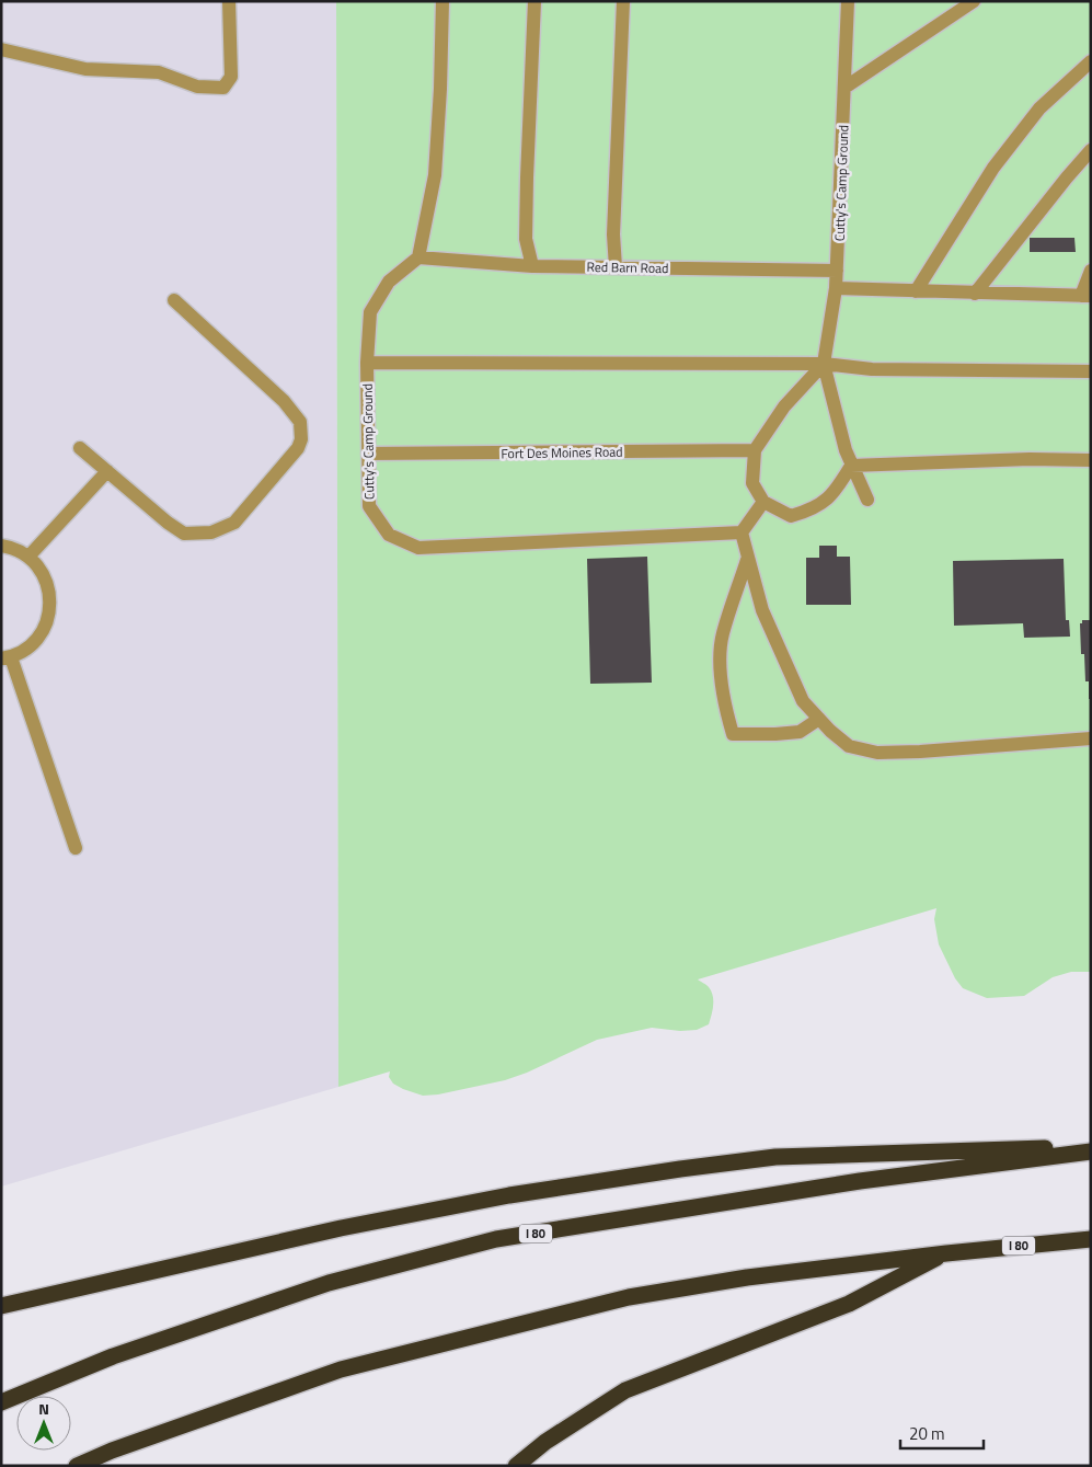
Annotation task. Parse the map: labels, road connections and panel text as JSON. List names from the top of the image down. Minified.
{"streets":{"highway":["I 80"],"street":["Cutty's Camp Ground","Red Barn Road","Fort Des Moines Road"]},"crossings":[["Cutty's Camp Ground","Red Barn Road"],["Cutty's Camp Ground","Fort Des Moines Road"]],"scale_bar":"20 m","north":"top"}
